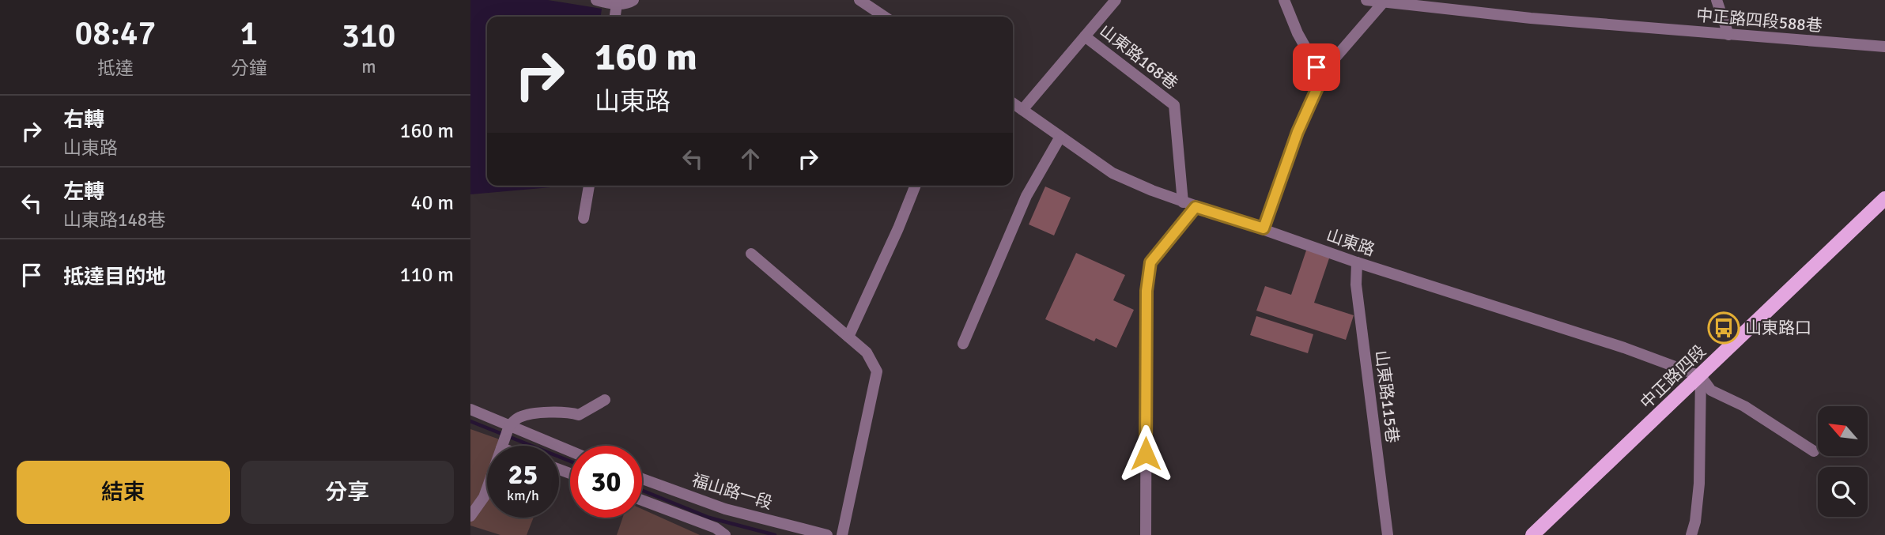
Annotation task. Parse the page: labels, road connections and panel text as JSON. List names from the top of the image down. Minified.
{"streets":{"main road":["中正路四段"],"street":["中正路四段588巷","山東路168巷","山東路","山東路115巷","福山路一段"]},"crossings":[["山東路168巷","山東路"],["山東路","中正路四段"],["山東路","山東路115巷"]],"places":{"bus stop":["山東路口"]},"north":"top left","page":{"eta":["08:47","抵達","1","分鐘","310","m"],"turn":["160 m","山東路"],"list":[{"name":"右轉","note":"山東路","value":"160 m"},{"name":"左轉","note":"山東路148巷","value":"40 m"},{"name":"抵達目的地","value":"110 m"}],"speed":"25 km/h","limit":"30","buttons":["結束","分享"]}}
